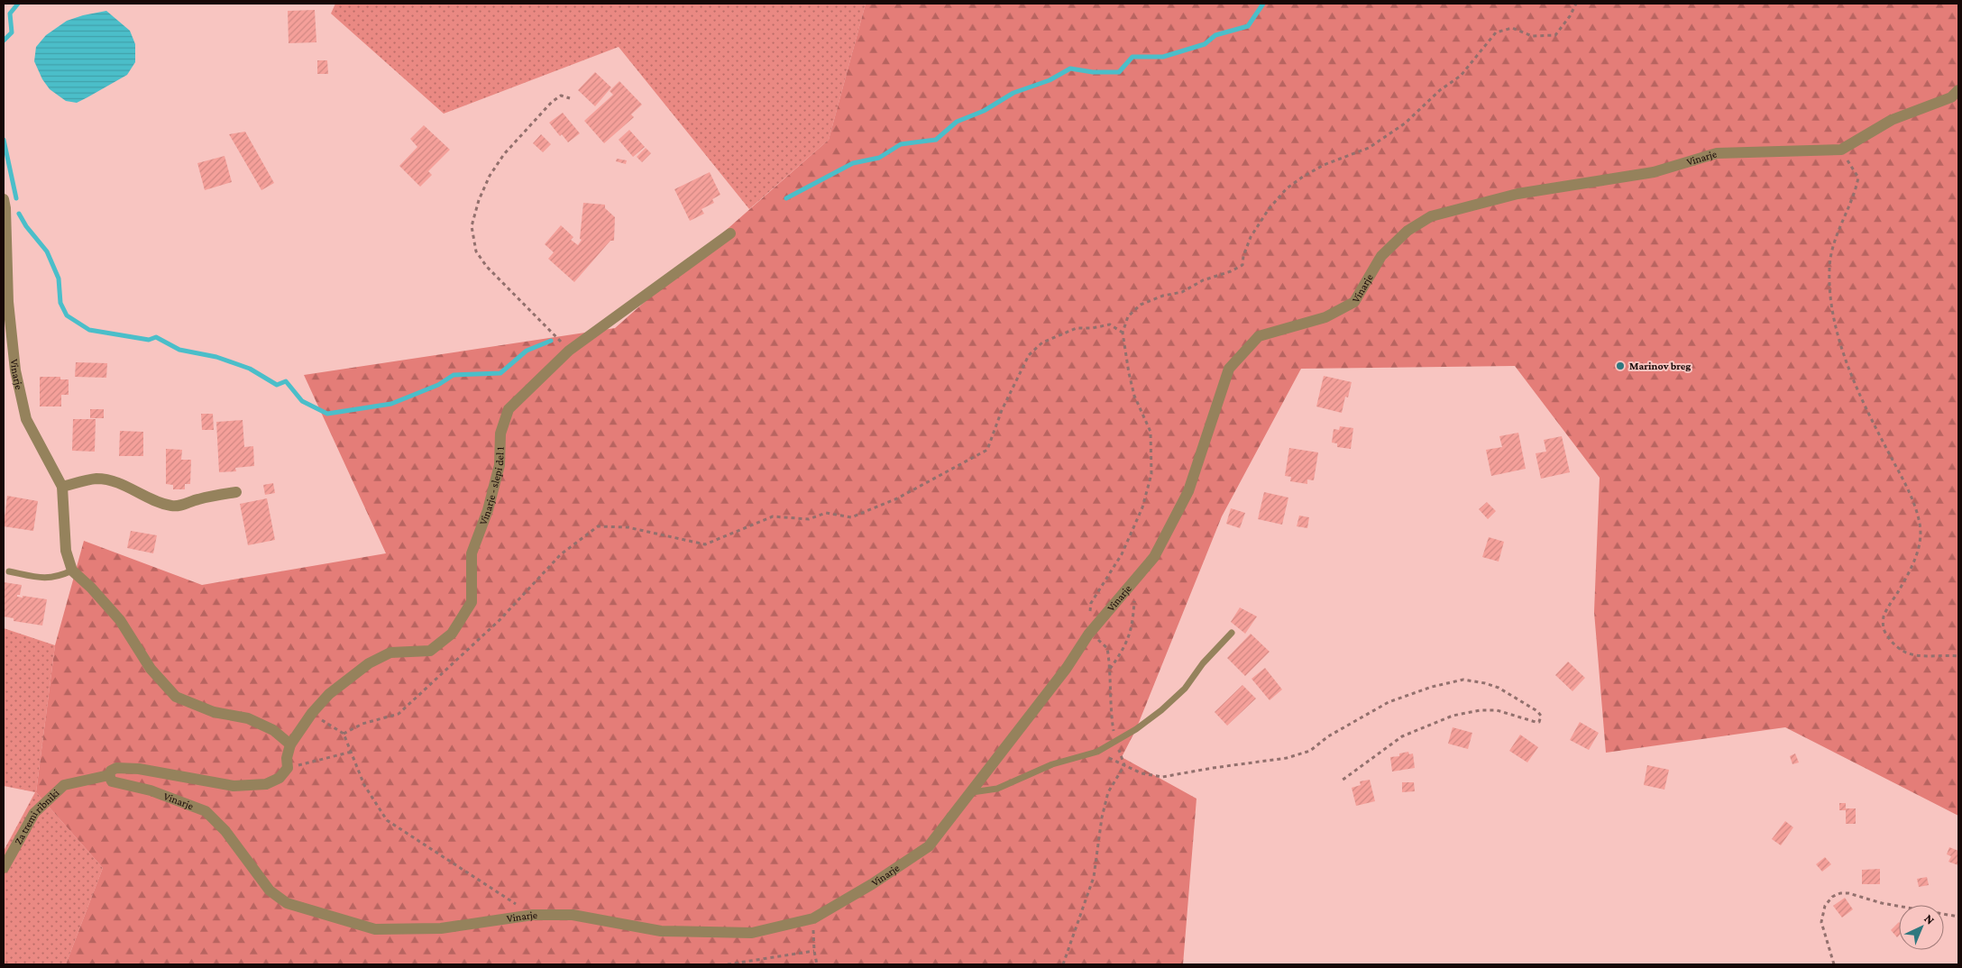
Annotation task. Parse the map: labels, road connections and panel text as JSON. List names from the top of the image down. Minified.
{"streets":{"street":["Vinarje","Vinarje - slepi del 1","Za tremi ribniki"]},"crossings":[["Vinarje","Za tremi ribniki"]],"places":["Marinov breg"],"north":"top right"}
